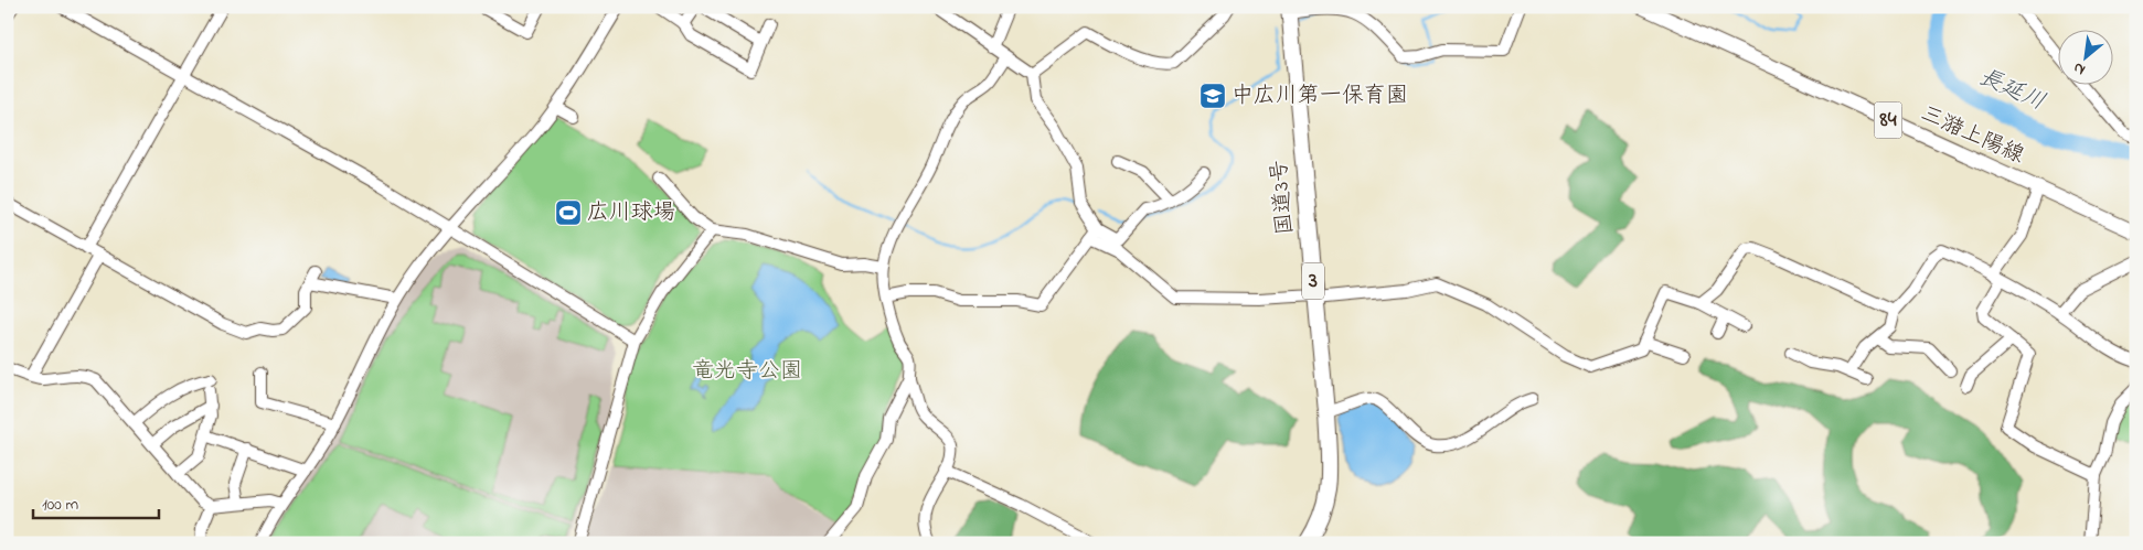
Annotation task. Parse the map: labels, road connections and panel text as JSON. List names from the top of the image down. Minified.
{"streets":{"highway":["国道3号","3"],"main road":["84","三潴上陽線"]},"water":["長延川"],"parks":["竜光寺公園"],"places":{"school or university":["中広川第一保育園"],"sports":["広川球場"]},"scale_bar":"100 m","north":"bottom left"}
